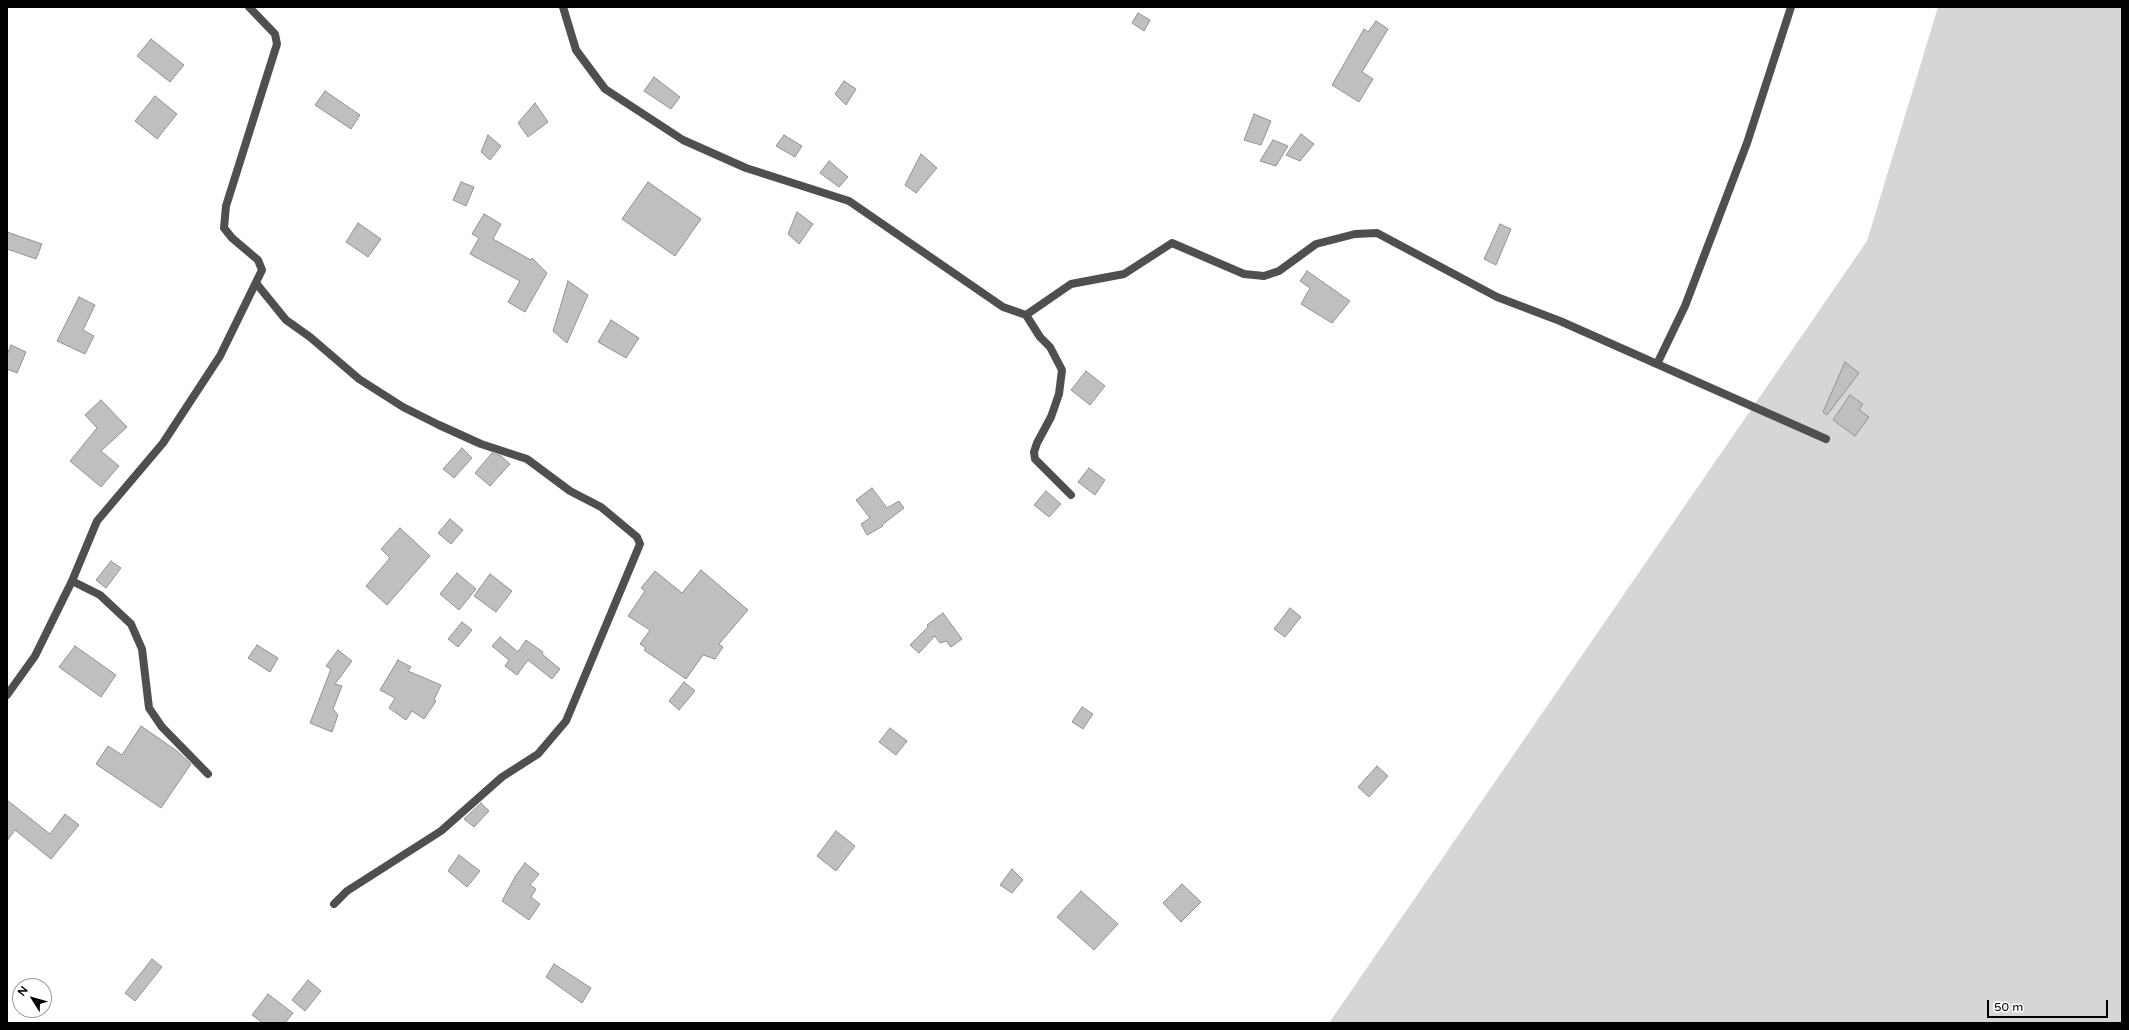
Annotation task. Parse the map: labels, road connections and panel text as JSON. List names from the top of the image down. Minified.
{"scale_bar":"50 m","north":"top left"}
